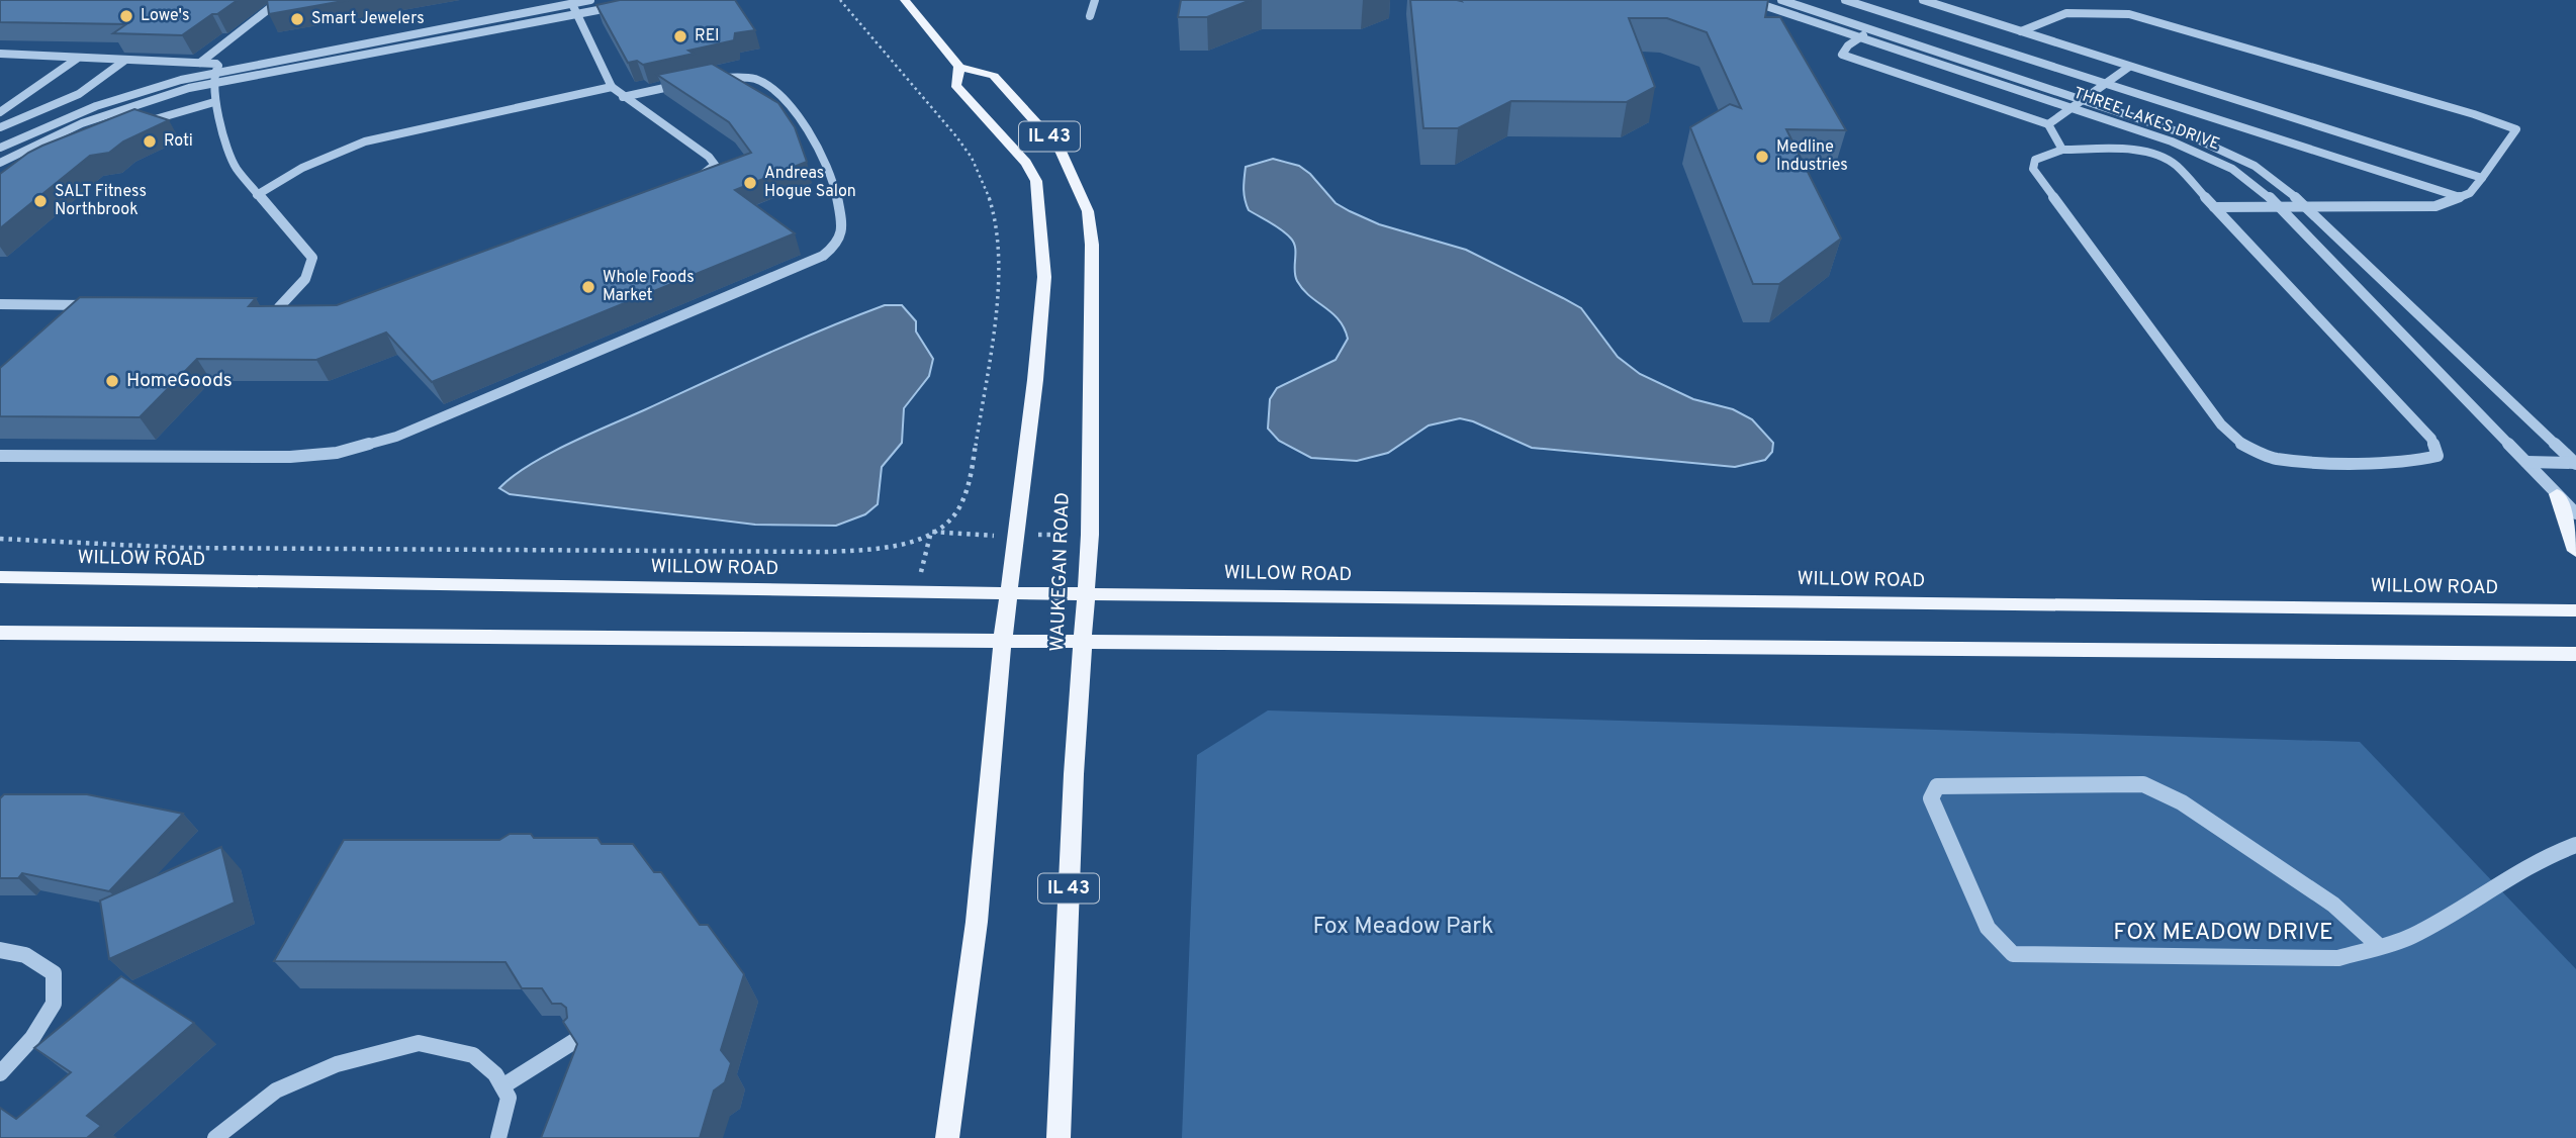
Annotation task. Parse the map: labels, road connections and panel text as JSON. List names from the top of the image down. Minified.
{"streets":{"main road":["IL 43","WILLOW ROAD","WAUKEGAN ROAD"],"street":["THREE LAKES DRIVE","FOX MEADOW DRIVE"]},"crossings":[["IL 43","WILLOW ROAD"],["IL 43","WAUKEGAN ROAD"],["WILLOW ROAD","WAUKEGAN ROAD"]],"parks":["Fox Meadow Park"],"places":["Lowe's","Smart Jewelers","REI","Roti","Medline Industries","Andreas Hogue Salon","SALT Fitness Northbrook","Whole Foods Market","HomeGoods"]}
